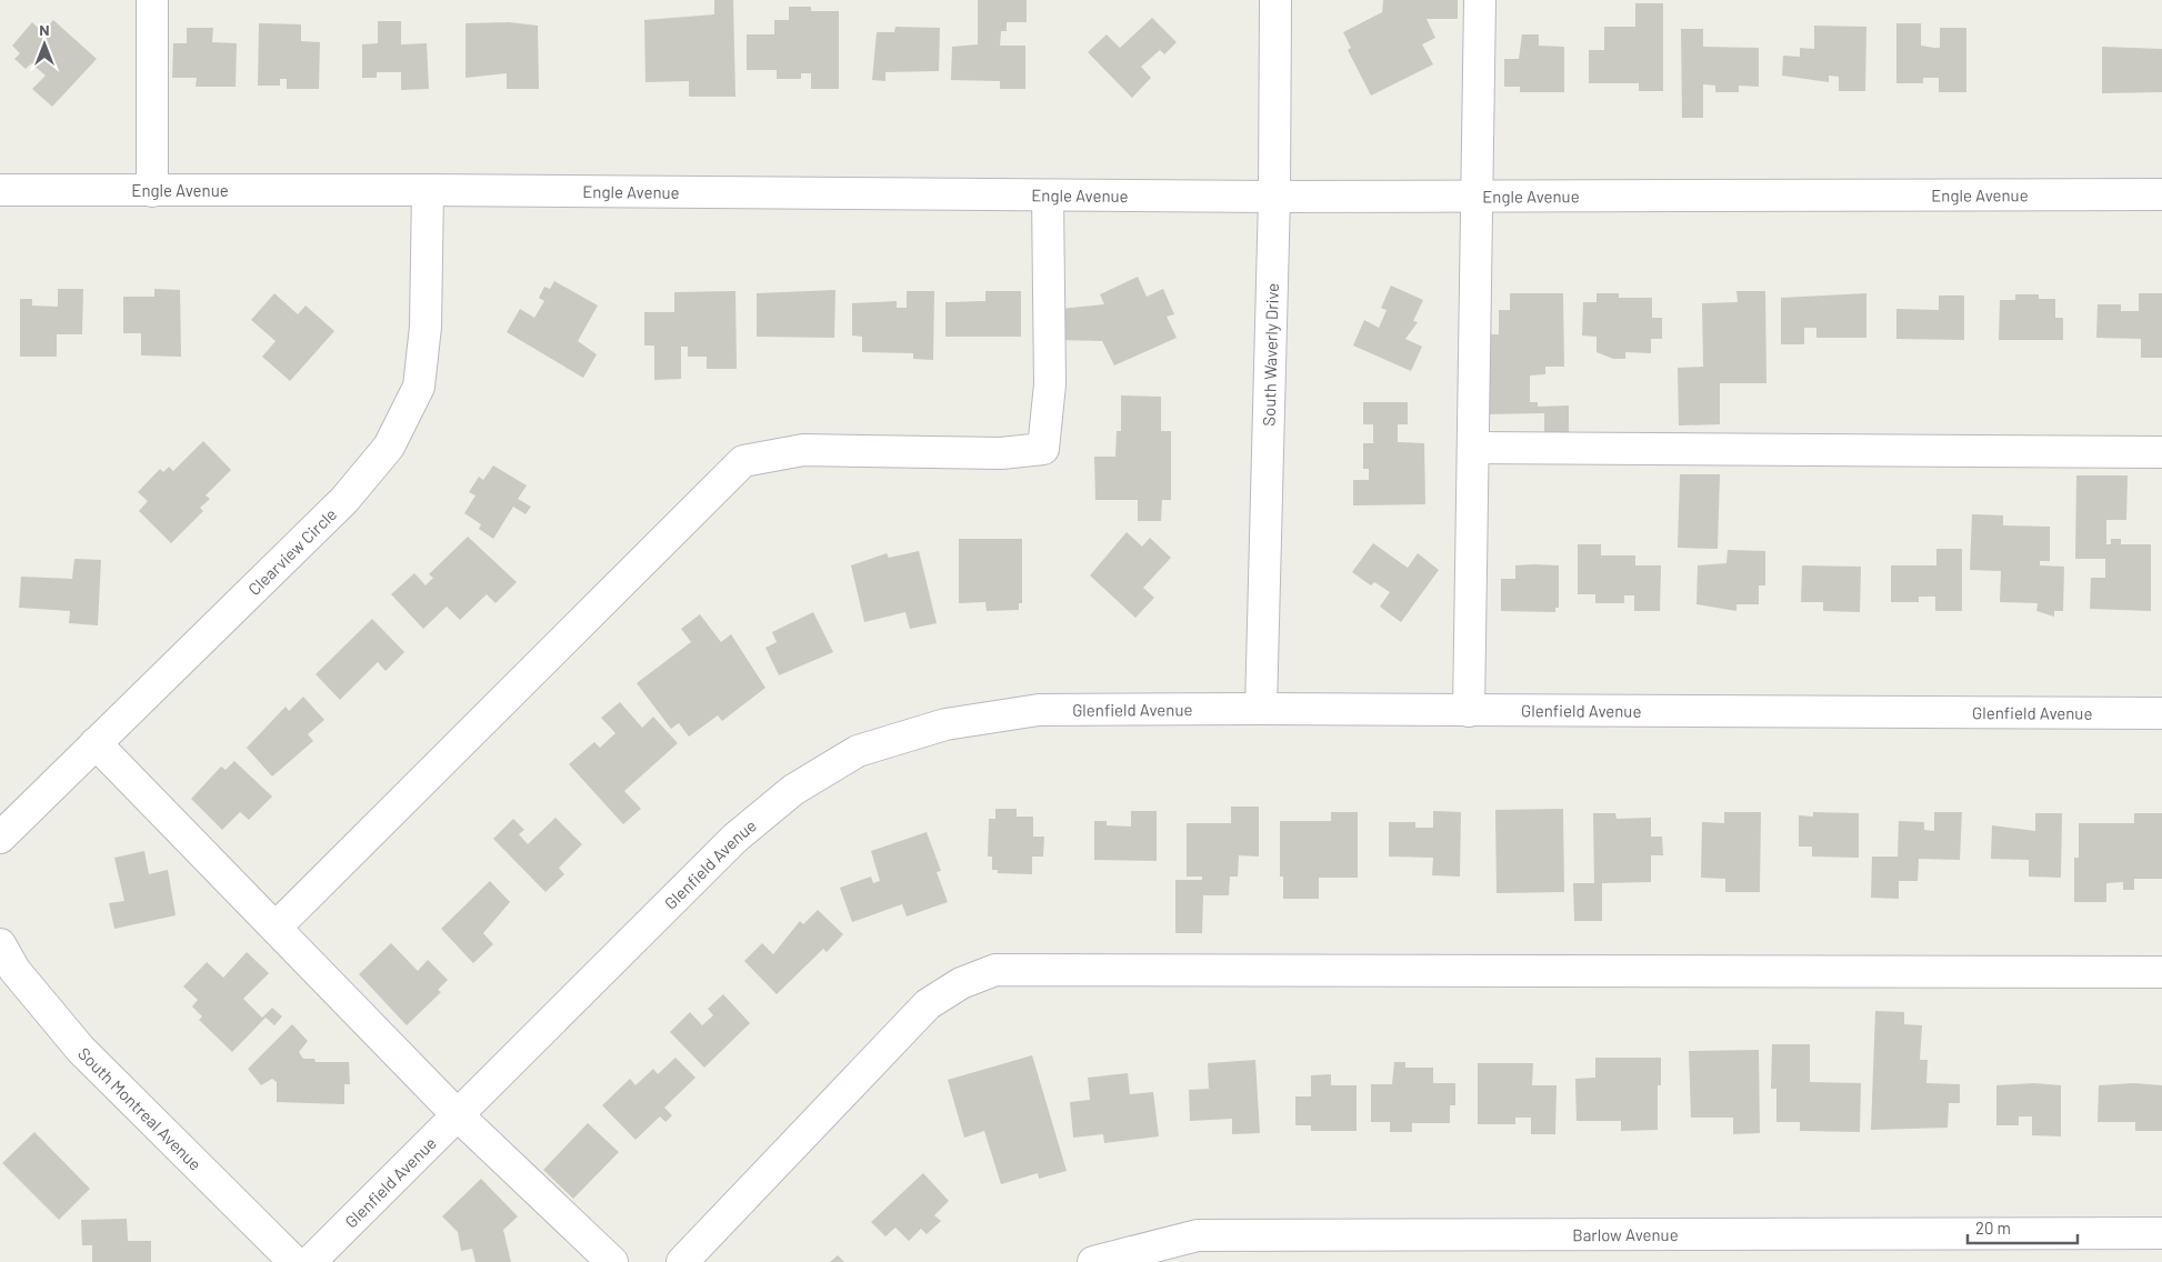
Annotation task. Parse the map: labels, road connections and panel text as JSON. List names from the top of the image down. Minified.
{"streets":{"street":["Engle Avenue","South Waverly Drive","Clearview Circle","Glenfield Avenue","South Montreal Avenue","Barlow Avenue"]},"crossings":[["Engle Avenue","South Waverly Drive"],["Engle Avenue","Clearview Circle"],["South Waverly Drive","Glenfield Avenue"]],"scale_bar":"20 m","north":"top"}
